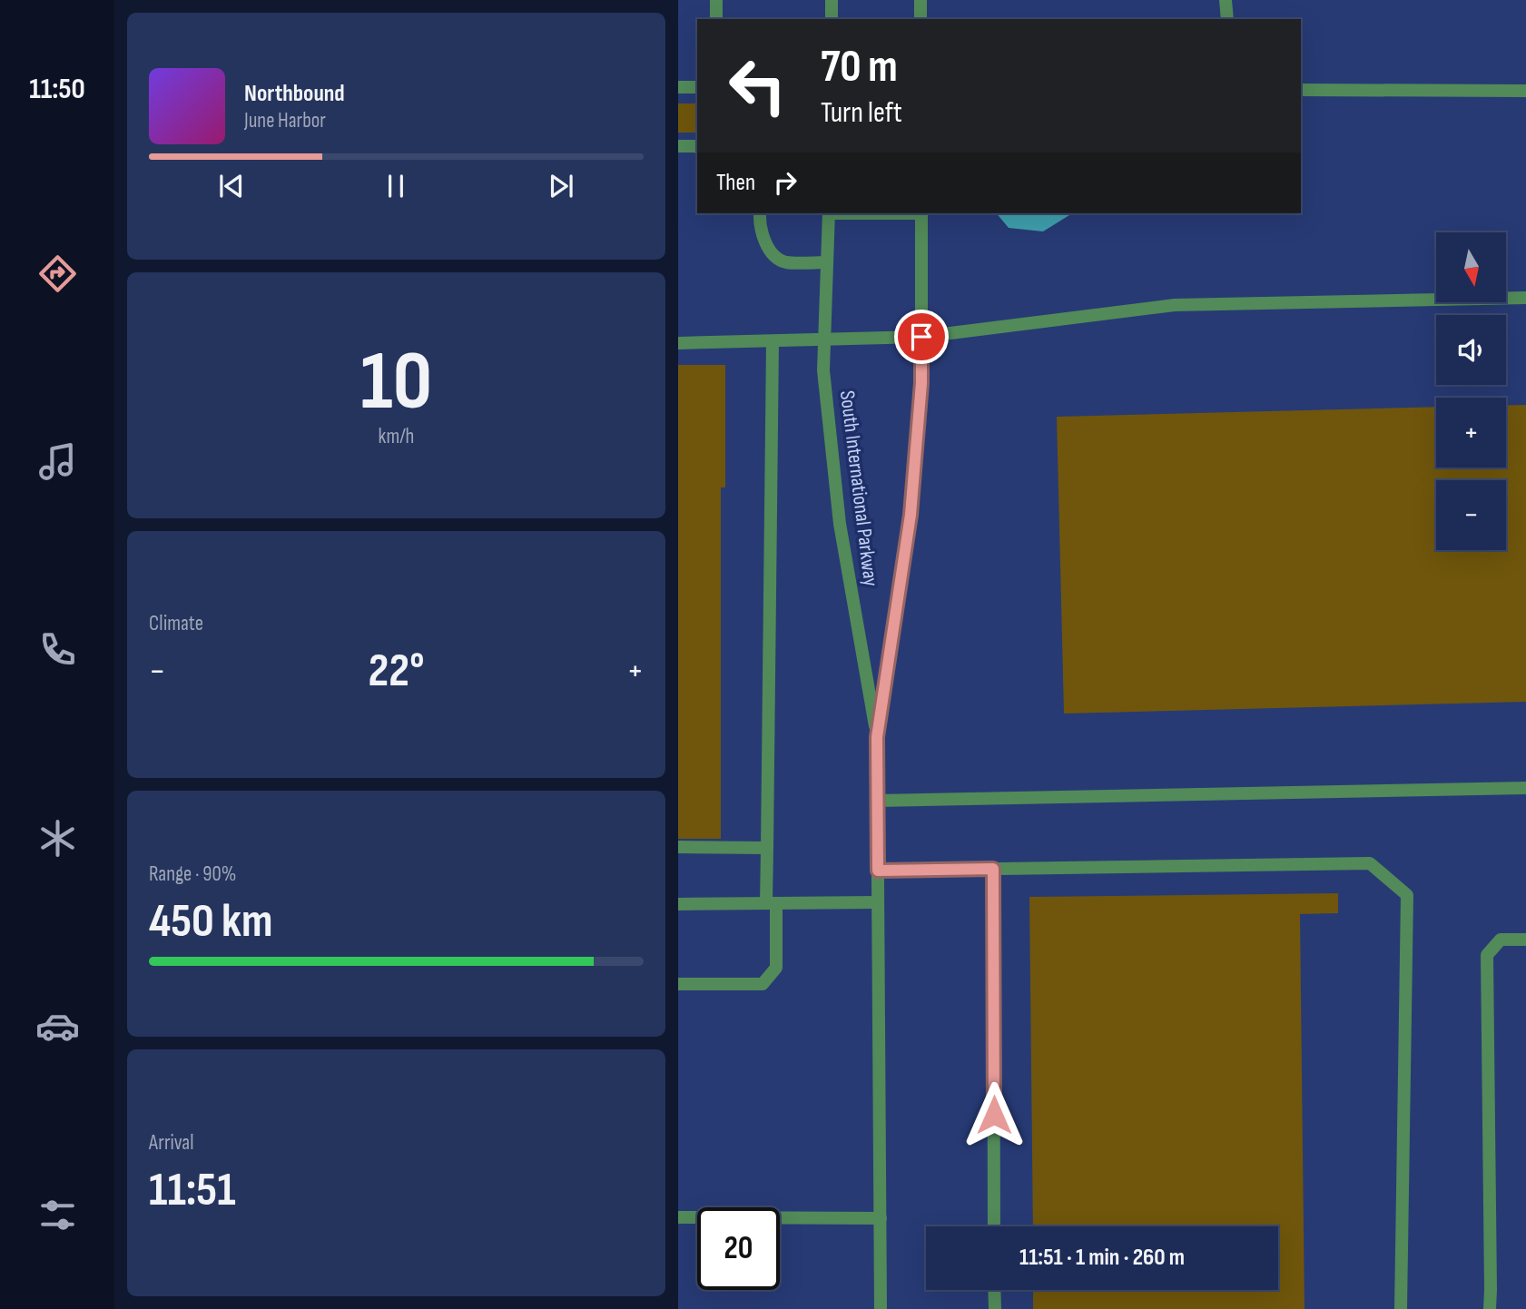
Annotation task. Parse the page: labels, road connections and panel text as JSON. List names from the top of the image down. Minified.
{"streets":{"street":["South International Parkway"]},"north":"bottom","page":{"tabs":"11:50","turn":["70 m","Turn left"],"song":["Northbound","June Harbor"],"then":"Then","map_buttons":["+","−"],"tile":[["10","km/h"],"Climate",["Range · 90%","450 km"],["Arrival","11:51"]],"heat":["−","22°","+"],"limit":"20","trip":"11:51 · 1 min · 260 m"}}
